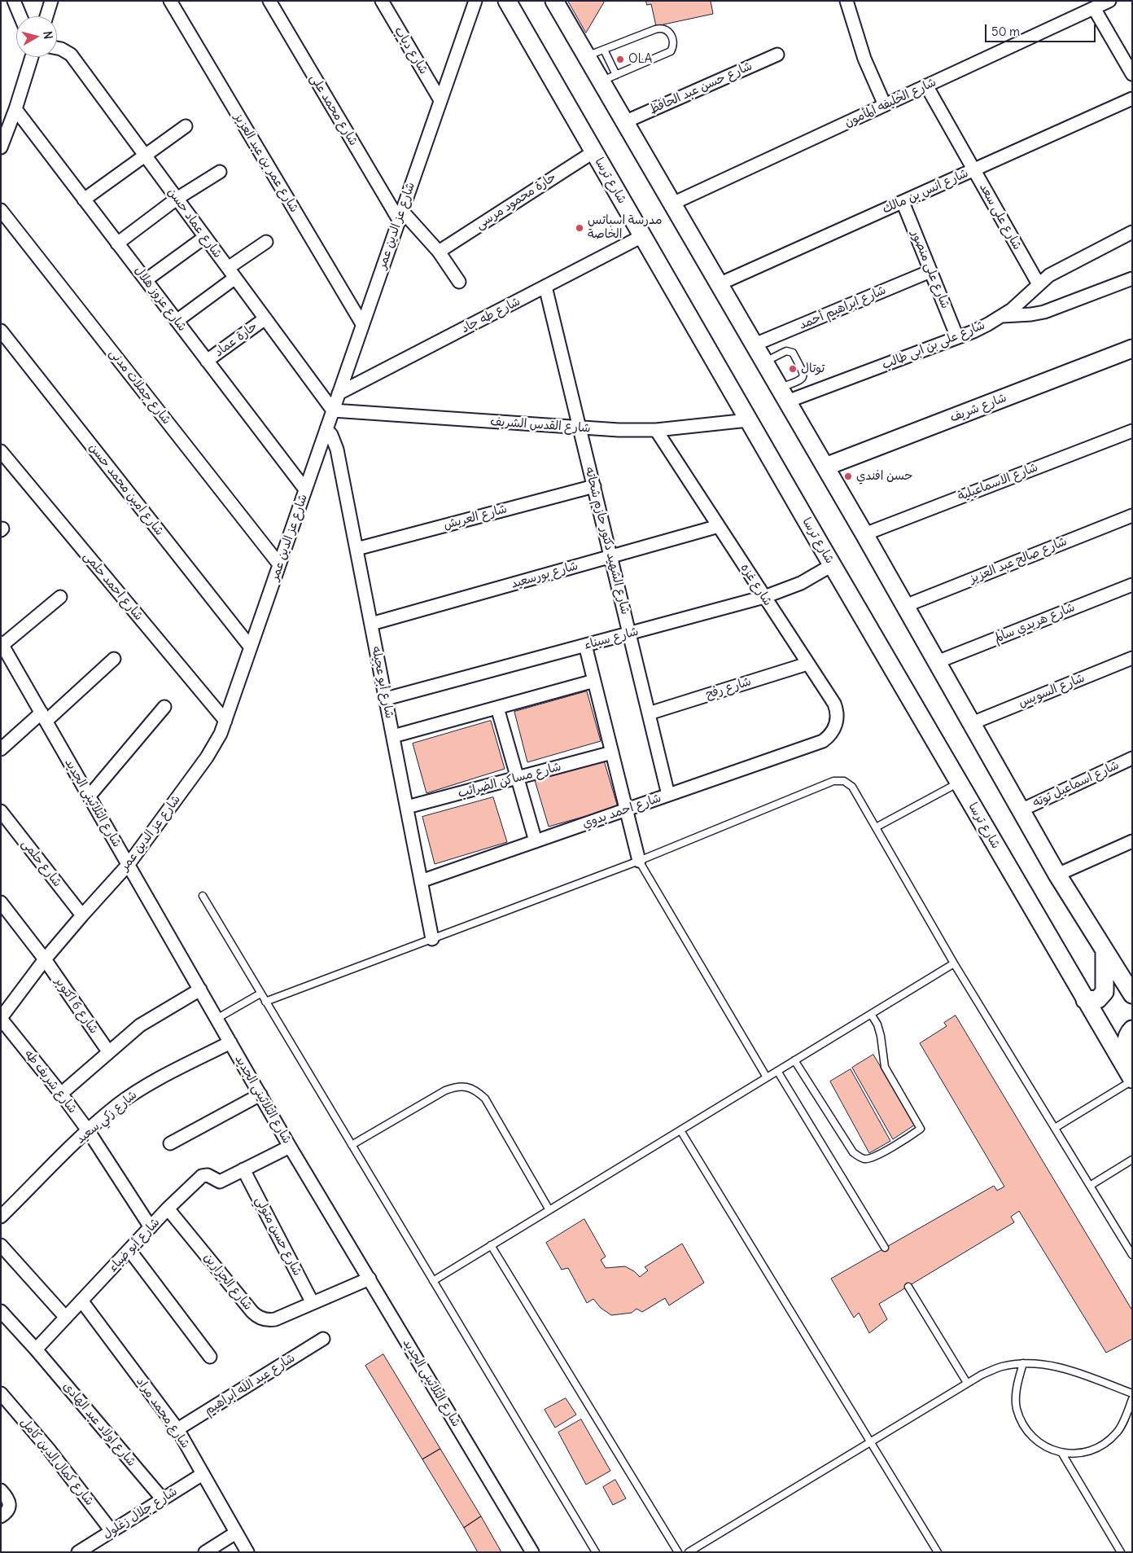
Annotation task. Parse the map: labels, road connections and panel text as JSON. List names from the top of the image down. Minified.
{"streets":{"main road":["شارع ترسا","شارع شريف"],"street":["شارع دياب","شارع حسن عبد الحافظ","شارع الخليفه المأمون","شارع محمد على","شارع عمر بن عبد العزيز","شارع انس بن مالك","حارة محمود مرسى","شارع على سعد","شارع عماد حسن","شارع عز الدين عمر","شارع على منصور","شارع عزوز هلال","شارع ابراهيم أحمد","شارع طه جاد","حارة عماد","شارع على بن ابى طالب","شارع جملات مدنى","شارع القدس الشريف","شارع الاسماعيلية","شارع امين محمد حسن","شارع العريش","شارع الشهيد دكتور حازم شحاته","شارع صالح عبد العزيز","شارع بورسعيد","شارع غزه","شارع احمد حلمى","شارع هريدي سالم","شارع سيناء","شارع أبو عجيله","شارع رفح","شارع السويس","شارع مساكن الضرائب","شارع اسماعيل توته","شارع الثلاثينى الجديد","شارع احمد بدوي","شارع حلمى","شارع 6 اكتوبر","شارع شريف طه","شارع زكي سعيد","شارع حسن متولي","شارع أبو ضياء","شارع الجزارين","شارع عبد الله ابراهيم","شارع محمد مراد","شارع اولاد عبد الهادى","شارع كمال الدين كامل","شارع جلال زغلول"]},"crossings":[["شارع دياب","شارع عز الدين عمر"],["شارع الخليفه المأمون","شارع على سعد"],["شارع محمد على","حارة محمود مرسى"],["شارع محمد على","شارع عز الدين عمر"],["شارع عمر بن عبد العزيز","شارع عز الدين عمر"],["شارع ترسا","حارة محمود مرسى"],["شارع ترسا","شارع طه جاد"],["شارع ترسا","شارع القدس الشريف"],["شارع ترسا","شارع سيناء"],["شارع انس بن مالك","شارع على سعد"],["شارع انس بن مالك","شارع على منصور"],["شارع على سعد","شارع على بن ابى طالب"],["شارع عماد حسن","شارع عز الدين عمر"],["شارع عماد حسن","حارة عماد"],["شارع عماد حسن","شارع القدس الشريف"],["شارع عز الدين عمر","شارع عزوز هلال"],["شارع عز الدين عمر","شارع طه جاد"],["شارع عز الدين عمر","شارع جملات مدنى"],["شارع عز الدين عمر","شارع القدس الشريف"],["شارع عز الدين عمر","شارع امين محمد حسن"],["شارع عز الدين عمر","شارع احمد حلمى"],["شارع عز الدين عمر","شارع أبو عجيله"],["شارع عز الدين عمر","شارع الثلاثينى الجديد"],["شارع عز الدين عمر","شارع حلمى"],["شارع عز الدين عمر","شارع 6 اكتوبر"],["شارع عز الدين عمر","شارع شريف طه"],["شارع على منصور","شارع ابراهيم أحمد"],["شارع على منصور","شارع على بن ابى طالب"],["شارع عزوز هلال","حارة عماد"],["شارع طه جاد","شارع الشهيد دكتور حازم شحاته"],["شارع القدس الشريف","شارع الشهيد دكتور حازم شحاته"],["شارع القدس الشريف","شارع غزه"],["شارع العريش","شارع الشهيد دكتور حازم شحاته"],["شارع العريش","شارع أبو عجيله"],["شارع الشهيد دكتور حازم شحاته","شارع بورسعيد"],["شارع الشهيد دكتور حازم شحاته","شارع سيناء"],["شارع الشهيد دكتور حازم شحاته","شارع رفح"],["شارع الشهيد دكتور حازم شحاته","شارع احمد بدوي"],["شارع بورسعيد","شارع غزه"],["شارع بورسعيد","شارع أبو عجيله"],["شارع غزه","شارع سيناء"],["شارع غزه","شارع رفح"],["شارع غزه","شارع احمد بدوي"],["شارع سيناء","شارع أبو عجيله"],["شارع أبو عجيله","شارع مساكن الضرائب"],["شارع أبو عجيله","شارع احمد بدوي"],["شارع الثلاثينى الجديد","شارع زكي سعيد"],["شارع الثلاثينى الجديد","شارع الجزارين"],["شارع شريف طه","شارع زكي سعيد"],["شارع شريف طه","شارع أبو ضياء"],["شارع حسن متولي","شارع أبو ضياء"],["شارع حسن متولي","شارع الجزارين"],["شارع أبو ضياء","شارع الجزارين"],["شارع أبو ضياء","شارع محمد مراد"],["شارع أبو ضياء","شارع اولاد عبد الهادى"],["شارع عبد الله ابراهيم","شارع محمد مراد"],["شارع محمد مراد","شارع جلال زغلول"],["شارع اولاد عبد الهادى","شارع جلال زغلول"],["شارع كمال الدين كامل","شارع جلال زغلول"]],"places":["OLA","مدرسة اسباتس الخاصة","توتال","حسن افندي"],"scale_bar":"50 m","north":"right"}
